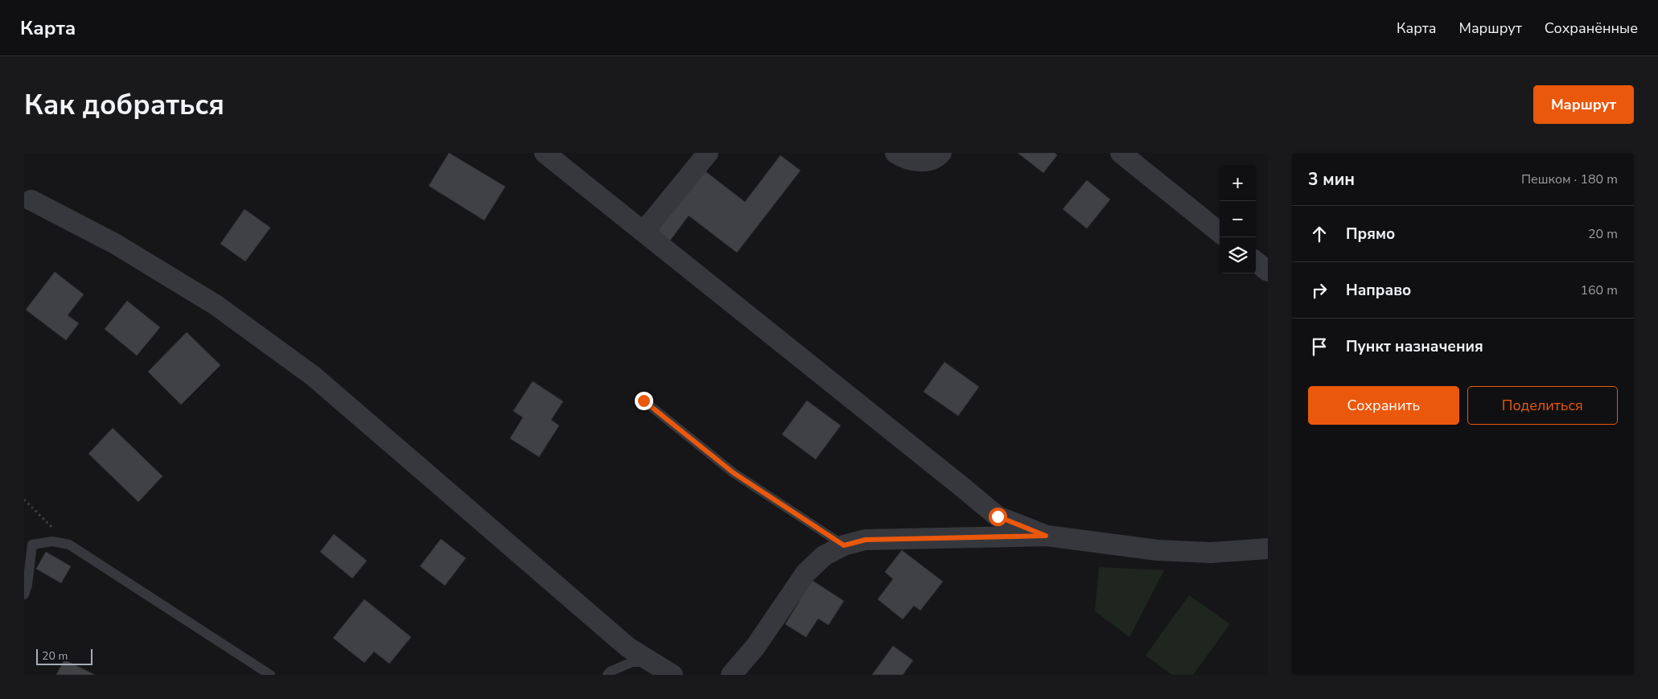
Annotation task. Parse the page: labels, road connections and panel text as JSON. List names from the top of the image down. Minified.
{"scale_bar":"20 m","page":{"header":"Карта","nav":["Карта","Маршрут","Сохранённые"],"buttons":["Маршрут",["Сохранить","Поделиться"]],"title":"Как добраться","heading":["3 мин","Пешком · 180 m"],"map_buttons":["+","−"],"list":[["Прямо","20 m"],["Направо","160 m"],"Пункт назначения"],"scale":"20 m"}}
